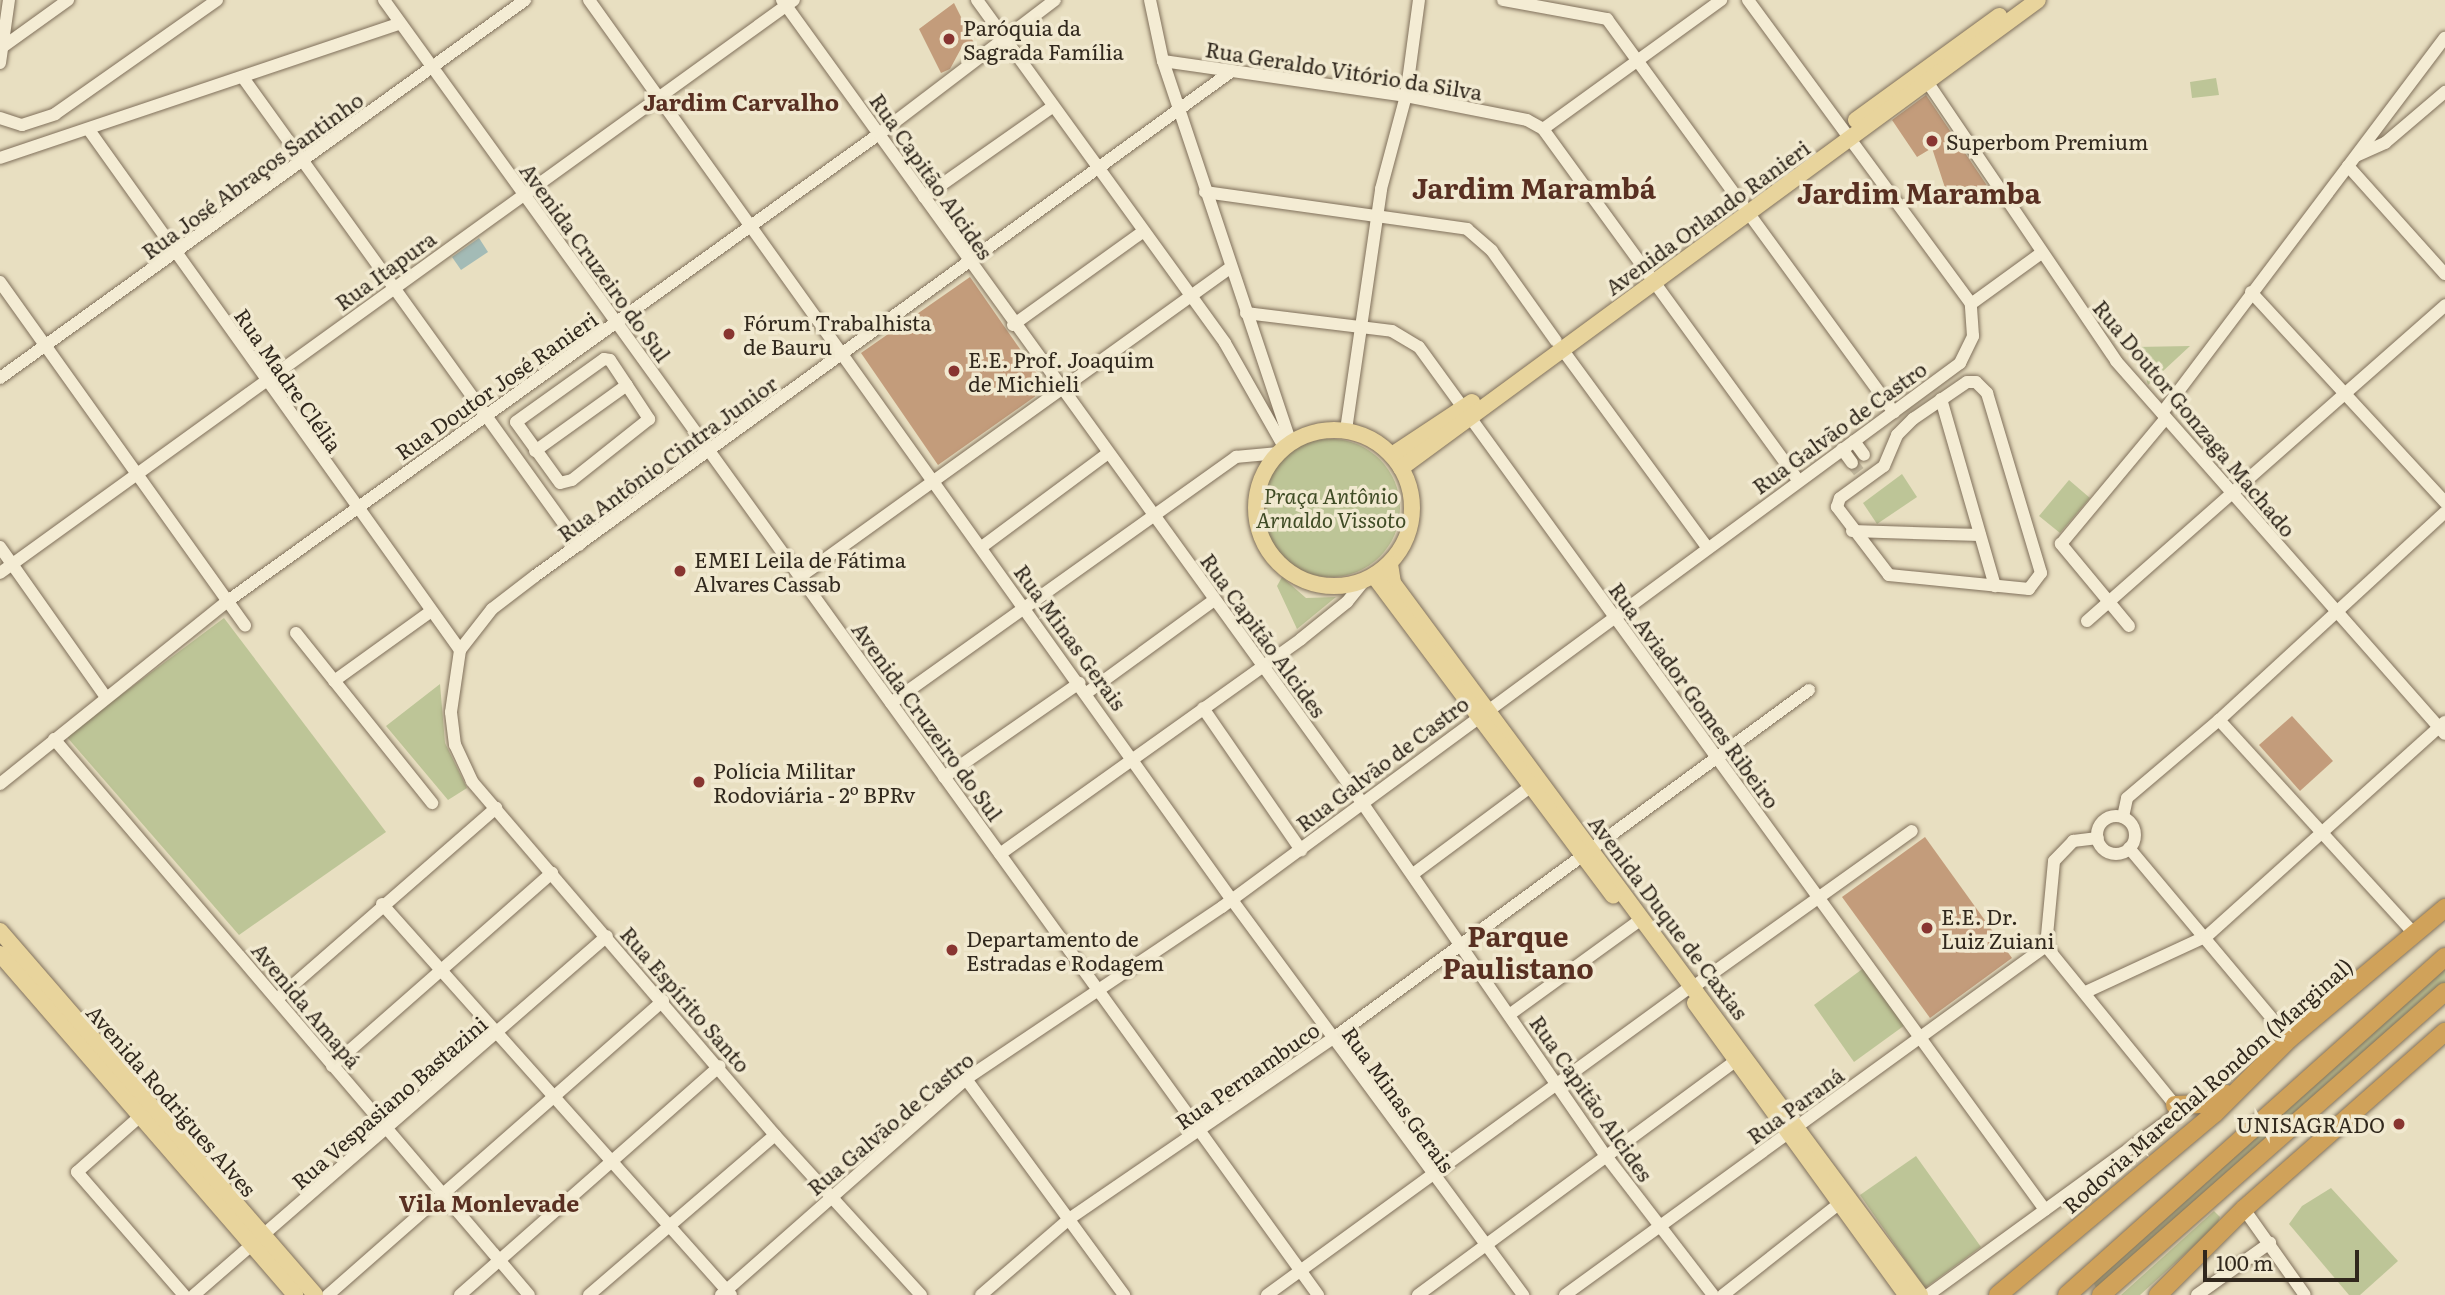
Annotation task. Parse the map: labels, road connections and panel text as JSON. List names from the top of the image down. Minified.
{"streets":{"highway":["Rodovia Marechal Rondon (Marginal)"],"main road":["Avenida Orlando Ranieri","Avenida Duque de Caxias","Avenida Rodrigues Alves"],"street":["Rua Geraldo Vitório da Silva","Rua José Abraços Santinho","Rua Capitão Alcides","Avenida Cruzeiro do Sul","Rua Itapura","Rua Madre Clélia","Rua Doutor José Ranieri","Rua Doutor Gonzaga Machado","Rua Galvão de Castro","Rua Antônio Cintra Junior","Rua Minas Gerais","Rua Aviador Gomes Ribeiro","Rua Espírito Santo","Avenida Amapá","Rua Pernambuco","Rua Vespasiano Bastazini","Rua Paraná"]},"crossings":[["Rua Geraldo Vitório da Silva","Rua Antônio Cintra Junior"],["Rua José Abraços Santinho","Avenida Cruzeiro do Sul"],["Rua José Abraços Santinho","Rua Madre Clélia"],["Rua Capitão Alcides","Rua Itapura"],["Rua Capitão Alcides","Rua Doutor José Ranieri"],["Rua Capitão Alcides","Rua Galvão de Castro"],["Rua Capitão Alcides","Rua Antônio Cintra Junior"],["Rua Capitão Alcides","Rua Pernambuco"],["Rua Capitão Alcides","Rua Paraná"],["Avenida Orlando Ranieri","Rua Doutor Gonzaga Machado"],["Avenida Orlando Ranieri","Rua Aviador Gomes Ribeiro"],["Avenida Orlando Ranieri","Avenida Duque de Caxias"],["Avenida Cruzeiro do Sul","Rua Itapura"],["Avenida Cruzeiro do Sul","Rua Doutor José Ranieri"],["Avenida Cruzeiro do Sul","Rua Galvão de Castro"],["Avenida Cruzeiro do Sul","Rua Antônio Cintra Junior"],["Avenida Cruzeiro do Sul","Rua Pernambuco"],["Rua Itapura","Rua Madre Clélia"],["Rua Itapura","Rua Minas Gerais"],["Rua Madre Clélia","Rua Doutor José Ranieri"],["Rua Madre Clélia","Rua Antônio Cintra Junior"],["Rua Doutor José Ranieri","Rua Minas Gerais"],["Rua Doutor José Ranieri","Avenida Amapá"],["Rua Galvão de Castro","Rua Minas Gerais"],["Rua Galvão de Castro","Rua Aviador Gomes Ribeiro"],["Rua Galvão de Castro","Avenida Duque de Caxias"],["Rua Galvão de Castro","Rua Espírito Santo"],["Rua Antônio Cintra Junior","Rua Minas Gerais"],["Rua Antônio Cintra Junior","Rua Espírito Santo"],["Rua Minas Gerais","Rua Pernambuco"],["Rua Aviador Gomes Ribeiro","Rua Pernambuco"],["Rua Aviador Gomes Ribeiro","Rua Paraná"],["Avenida Duque de Caxias","Rua Pernambuco"],["Avenida Duque de Caxias","Rua Paraná"],["Rua Espírito Santo","Rua Vespasiano Bastazini"],["Avenida Amapá","Rua Vespasiano Bastazini"],["Avenida Rodrigues Alves","Rua Vespasiano Bastazini"]],"districts":["Jardim Carvalho","Jardim Marambá","Jardim Maramba","Parque Paulistano","Vila Monlevade"],"parks":["Praça Antônio Arnaldo Vissoto"],"places":["Paróquia da Sagrada Família","Superbom Premium","Fórum Trabalhista de Bauru","E.E. Prof. Joaquim de Michieli","EMEI Leila de Fátima Alvares Cassab","Polícia Militar Rodoviária - 2º BPRv","E.E. Dr. Luiz Zuiani","Departamento de Estradas e Rodagem","UNISAGRADO"],"scale_bar":"100 m"}
